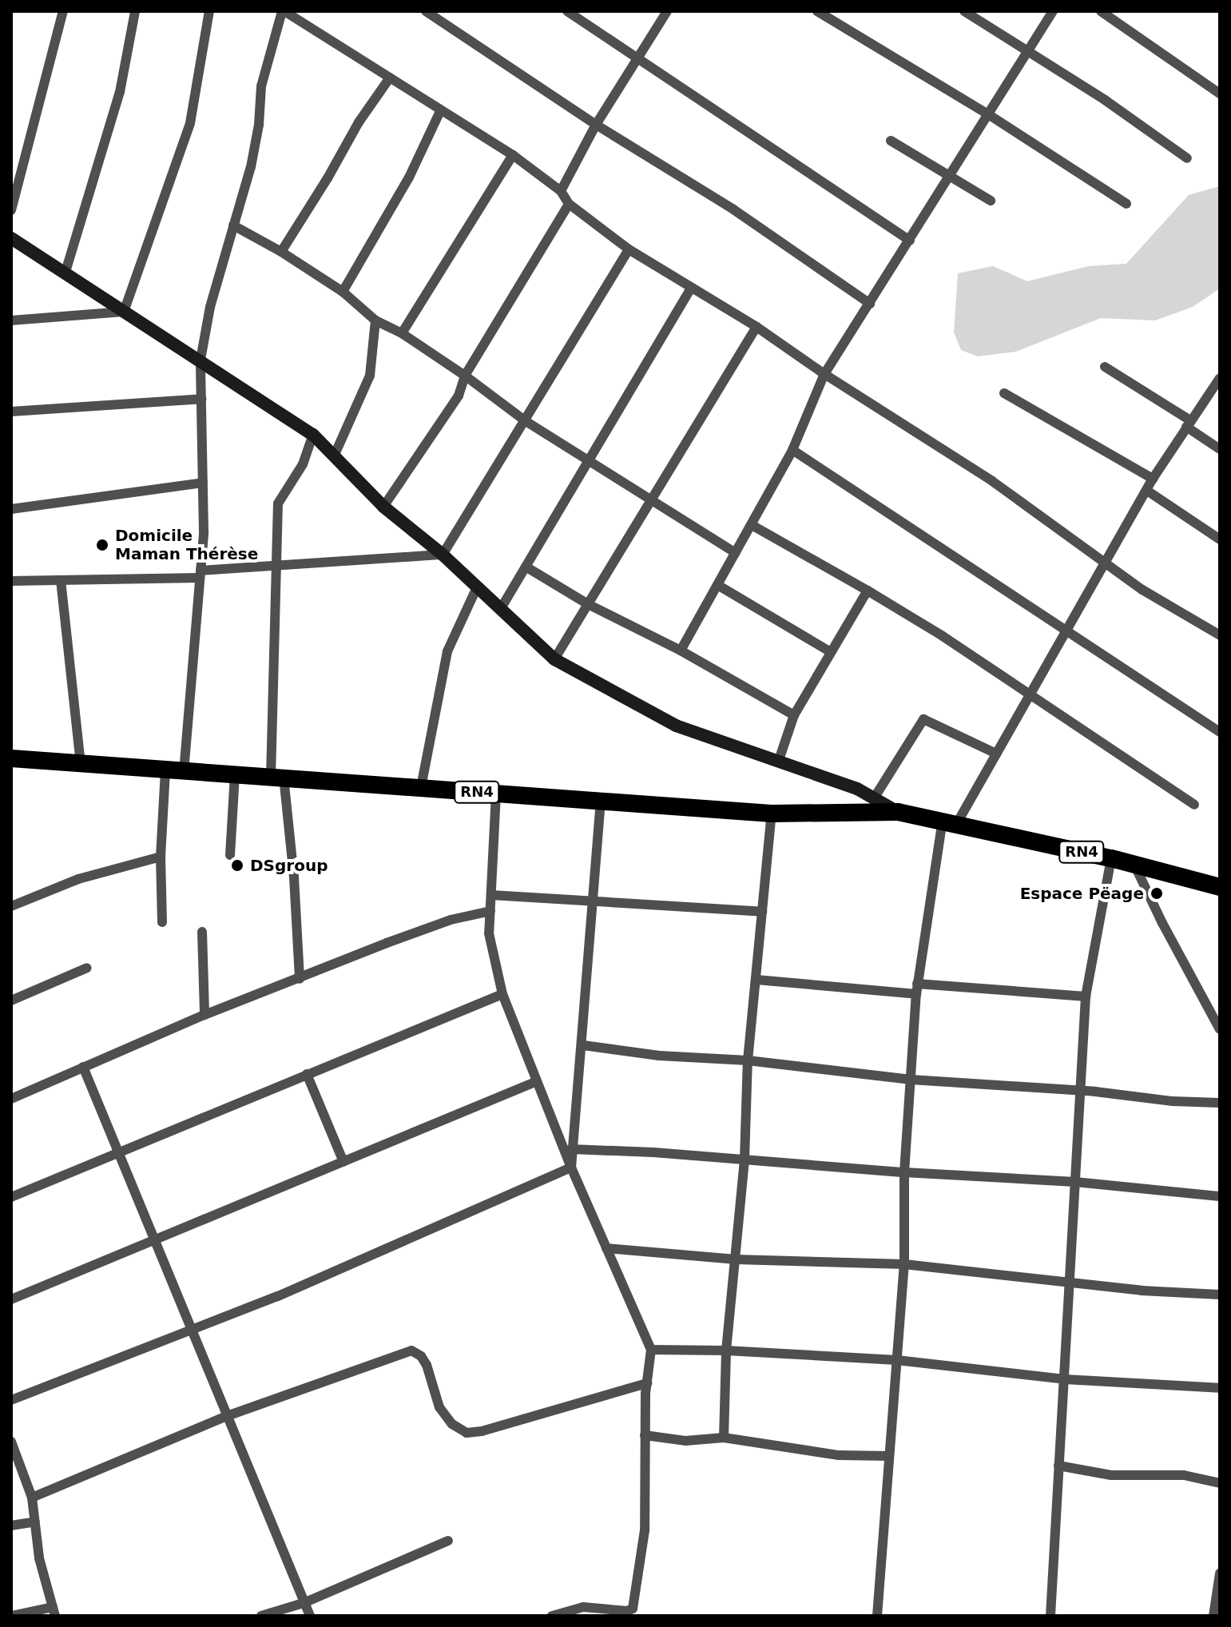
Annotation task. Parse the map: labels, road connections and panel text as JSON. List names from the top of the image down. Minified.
{"streets":{"highway":["RN4"]},"places":["Domicile Maman Thérèse","DSgroup","Espace Pëage"]}
